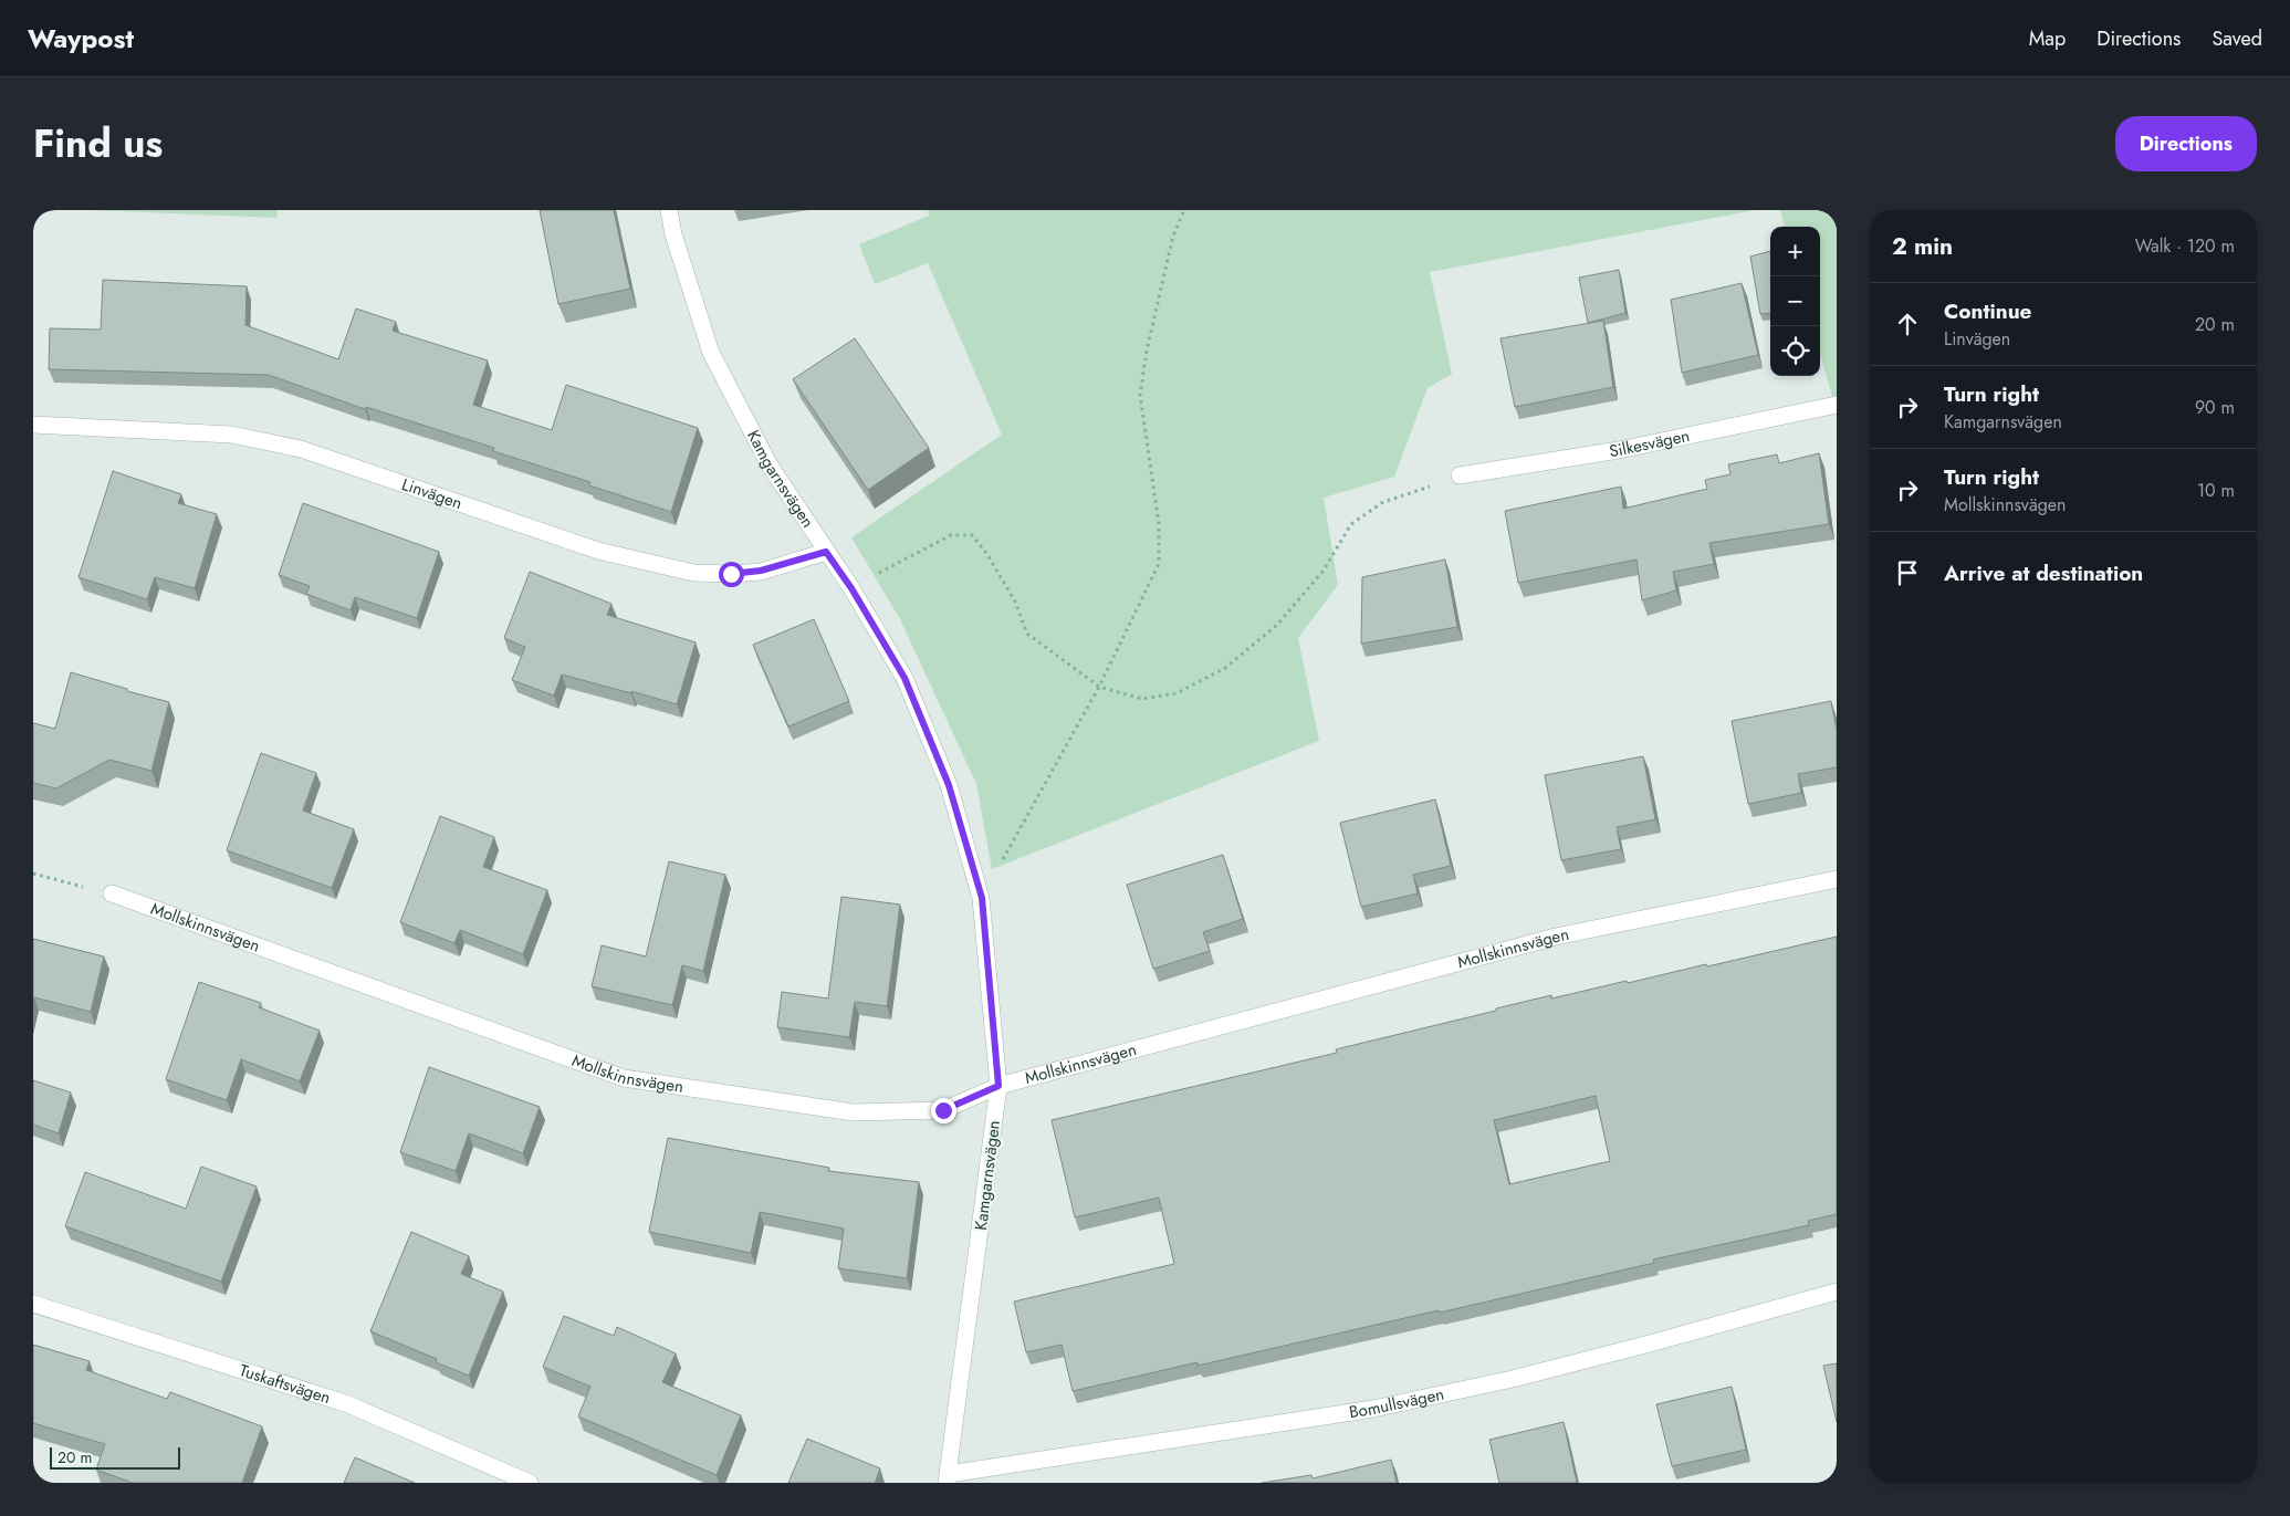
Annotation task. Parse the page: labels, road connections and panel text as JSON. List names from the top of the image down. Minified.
{"streets":{"street":["Silkesvägen","Kamgarnsvägen","Linvägen","Mollskinnsvägen","Tuskaftsvägen","Bomullsvägen"]},"crossings":[["Kamgarnsvägen","Linvägen"],["Kamgarnsvägen","Mollskinnsvägen"],["Kamgarnsvägen","Bomullsvägen"]],"scale_bar":"20 m","page":{"header":"Waypost","nav":["Map","Directions","Saved"],"title":"Find us","buttons":"Directions","heading":["2 min","Walk · 120 m"],"map_buttons":["+","−"],"list":[["Continue","Linvägen","20 m"],["Turn right","Kamgarnsvägen","90 m"],["Turn right","Mollskinnsvägen","10 m"],"Arrive at destination"],"scale":"20 m"}}
